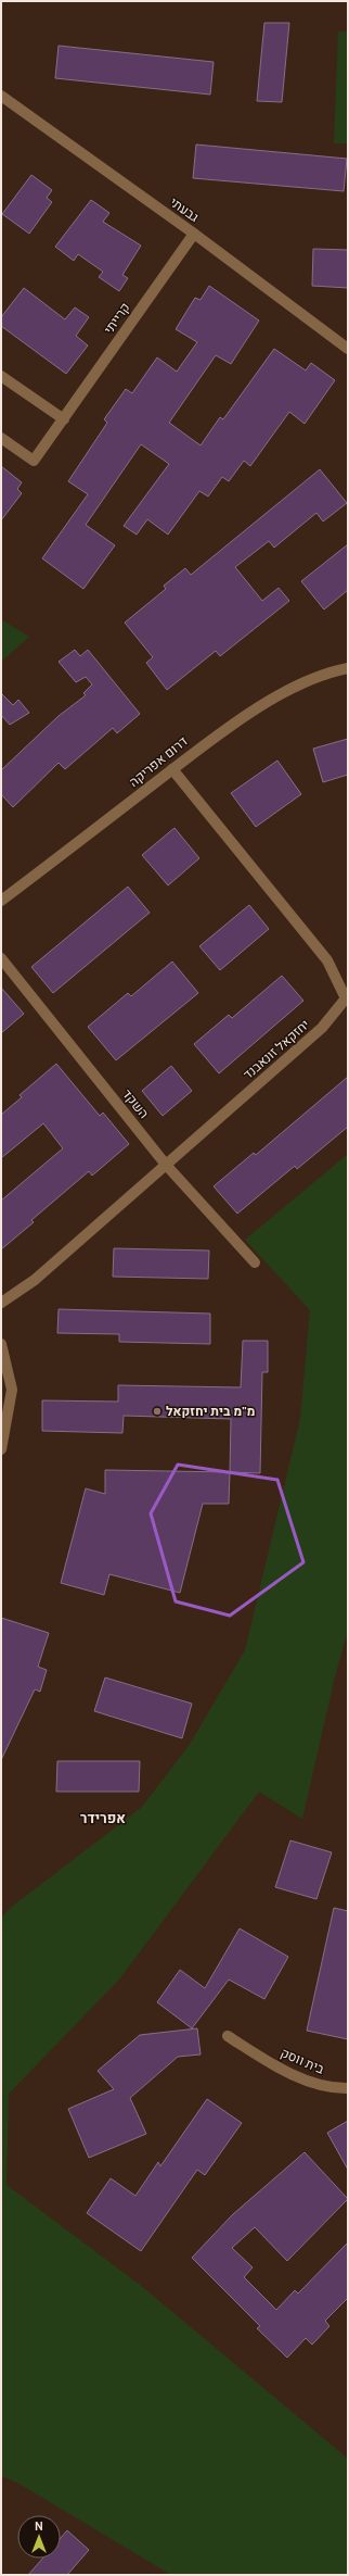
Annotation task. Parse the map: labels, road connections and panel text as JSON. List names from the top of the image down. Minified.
{"streets":{"street":["גבעתי","קרייתי","דרום אפריקה","יחזקאל זונאבנד","השקד","בית ווסק"]},"crossings":[["גבעתי","קרייתי"],["דרום אפריקה","יחזקאל זונאבנד"],["יחזקאל זונאבנד","השקד"]],"districts":["אפרידר"],"places":["מ\"מ בית יחזקאל"],"north":"top"}
